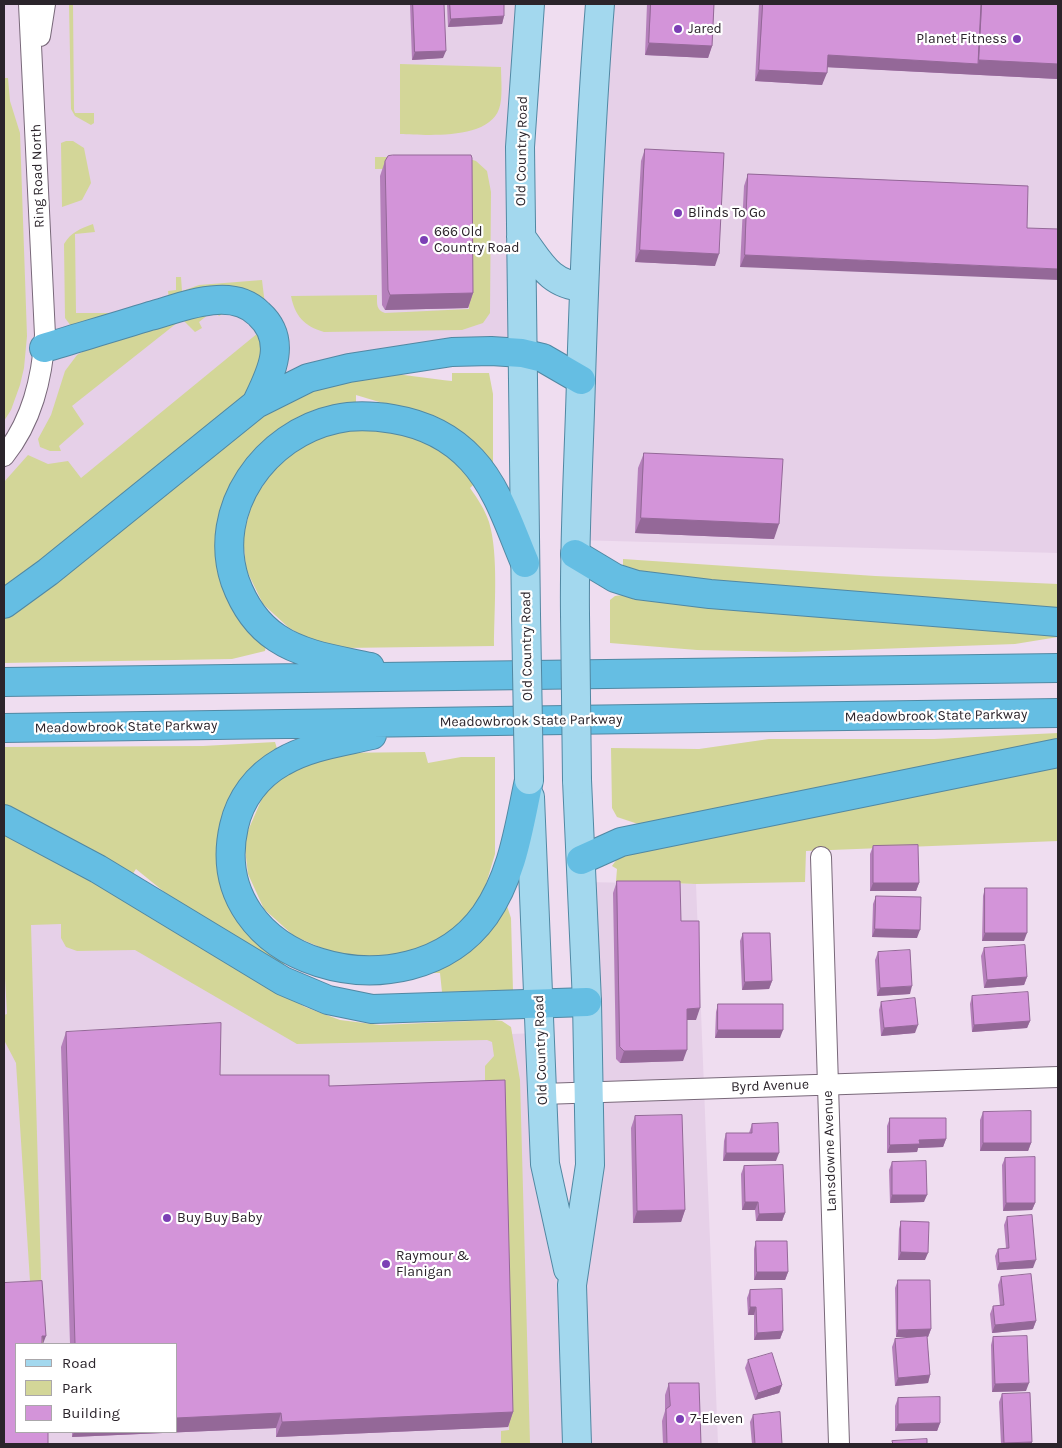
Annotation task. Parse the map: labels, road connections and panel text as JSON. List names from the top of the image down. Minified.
{"streets":{"highway":["Meadowbrook State Parkway"],"main road":["Old Country Road"],"street":["Ring Road North","Byrd Avenue","Lansdowne Avenue"]},"crossings":[["Old Country Road","Byrd Avenue"],["Byrd Avenue","Lansdowne Avenue"]],"places":["Jared","Planet Fitness","Blinds To Go","666 Old Country Road","Buy Buy Baby","Raymour & Flanigan","7-Eleven"],"legend":["Road","Park","Building"]}
